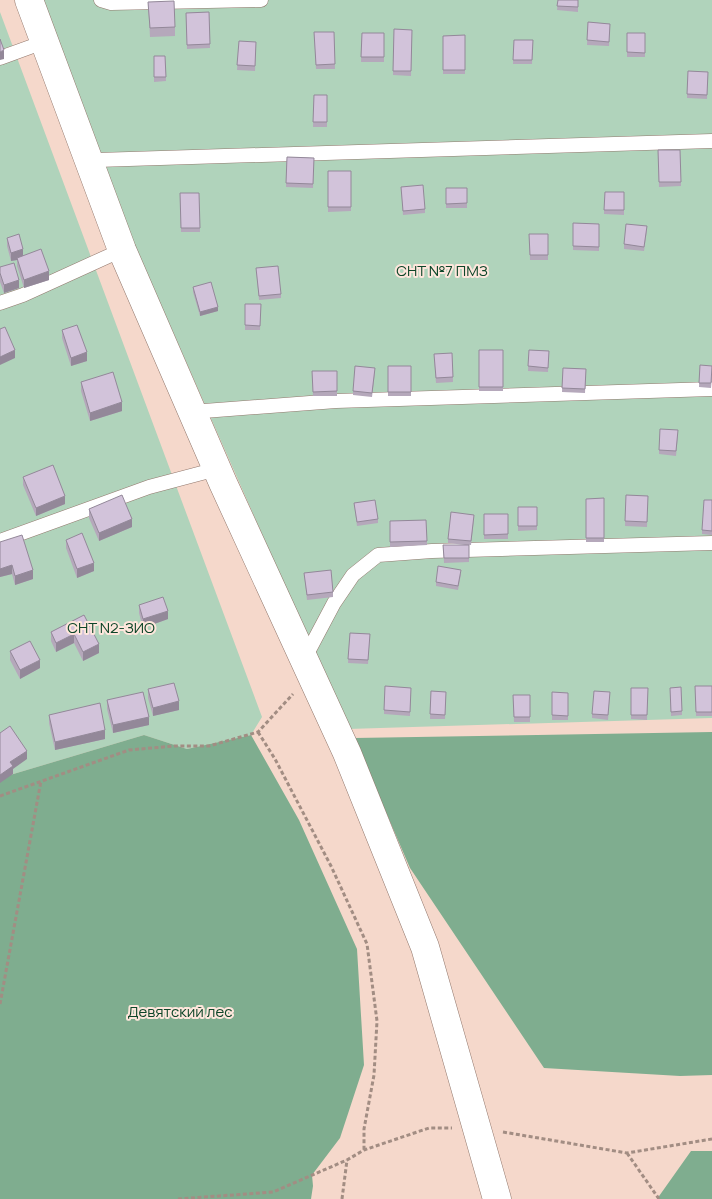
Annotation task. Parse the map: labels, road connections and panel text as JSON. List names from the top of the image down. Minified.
{"parks":["СНТ №7 ПМЗ","СНТ N2-ЗИО","Девятский лес"]}
